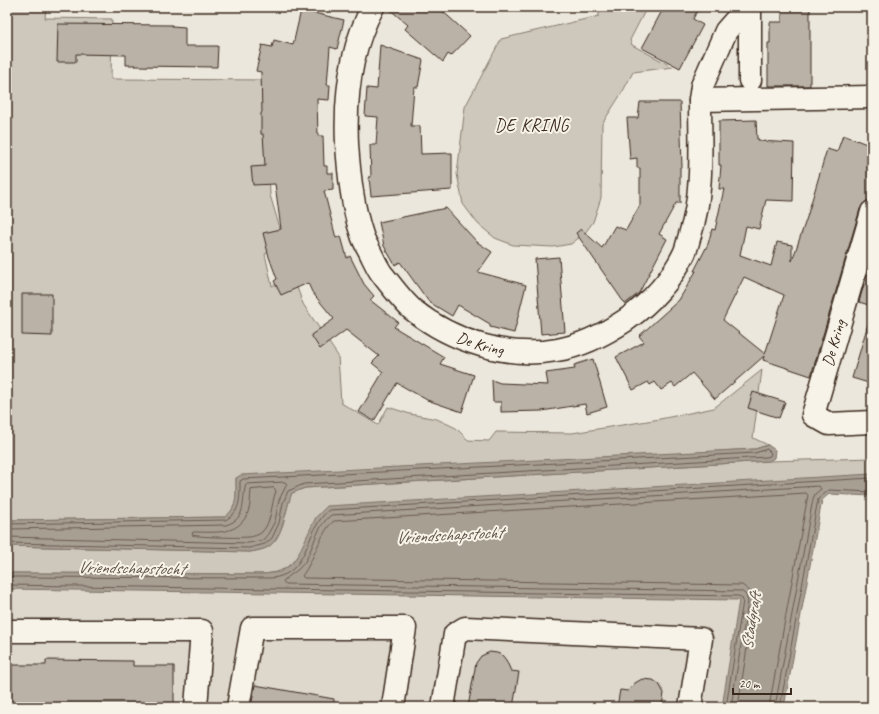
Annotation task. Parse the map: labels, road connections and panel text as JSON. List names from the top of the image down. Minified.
{"streets":{"street":["De Kring"]},"districts":["DE KRING"],"water":["Vriendschapstocht","Stadgraft"],"scale_bar":"20 m"}
